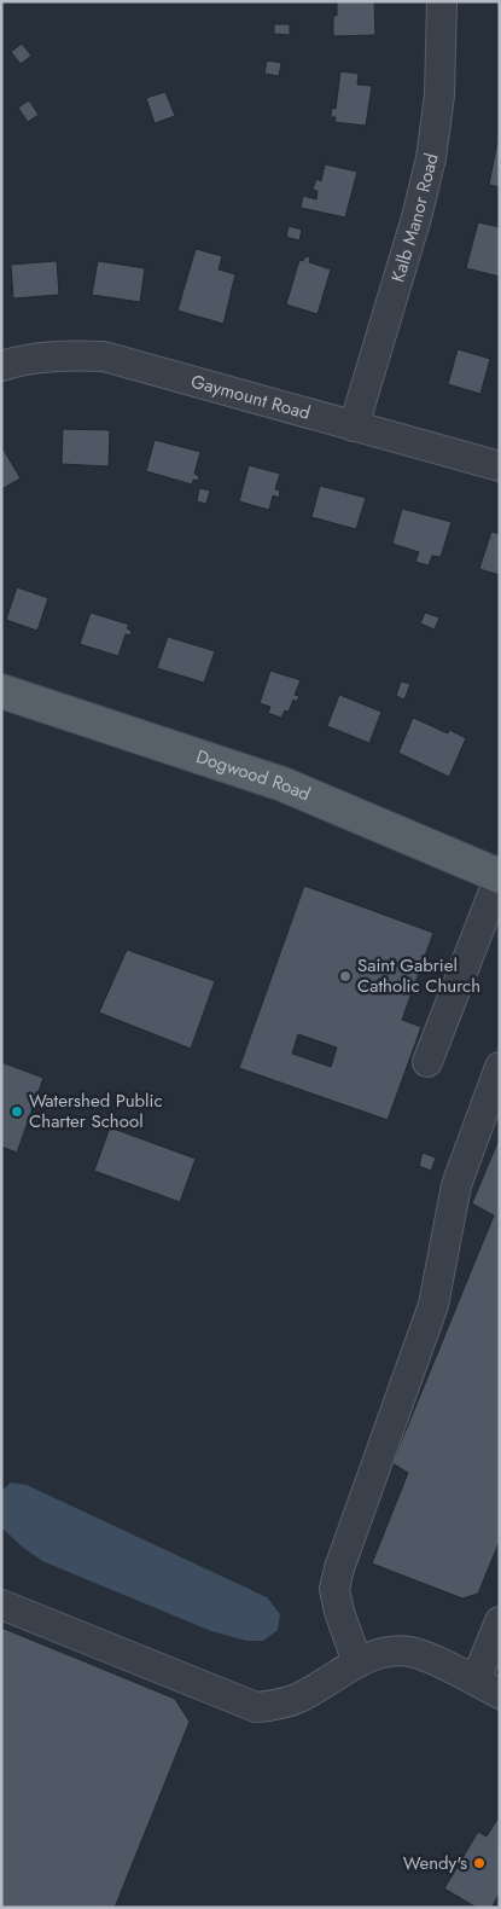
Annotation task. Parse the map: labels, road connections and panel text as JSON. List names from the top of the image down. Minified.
{"streets":{"main road":["Dogwood Road"],"street":["Kalb Manor Road","Gaymount Road"]},"crossings":[["Kalb Manor Road","Gaymount Road"]],"places":["Saint Gabriel Catholic Church","Watershed Public Charter School","Wendy's"]}
